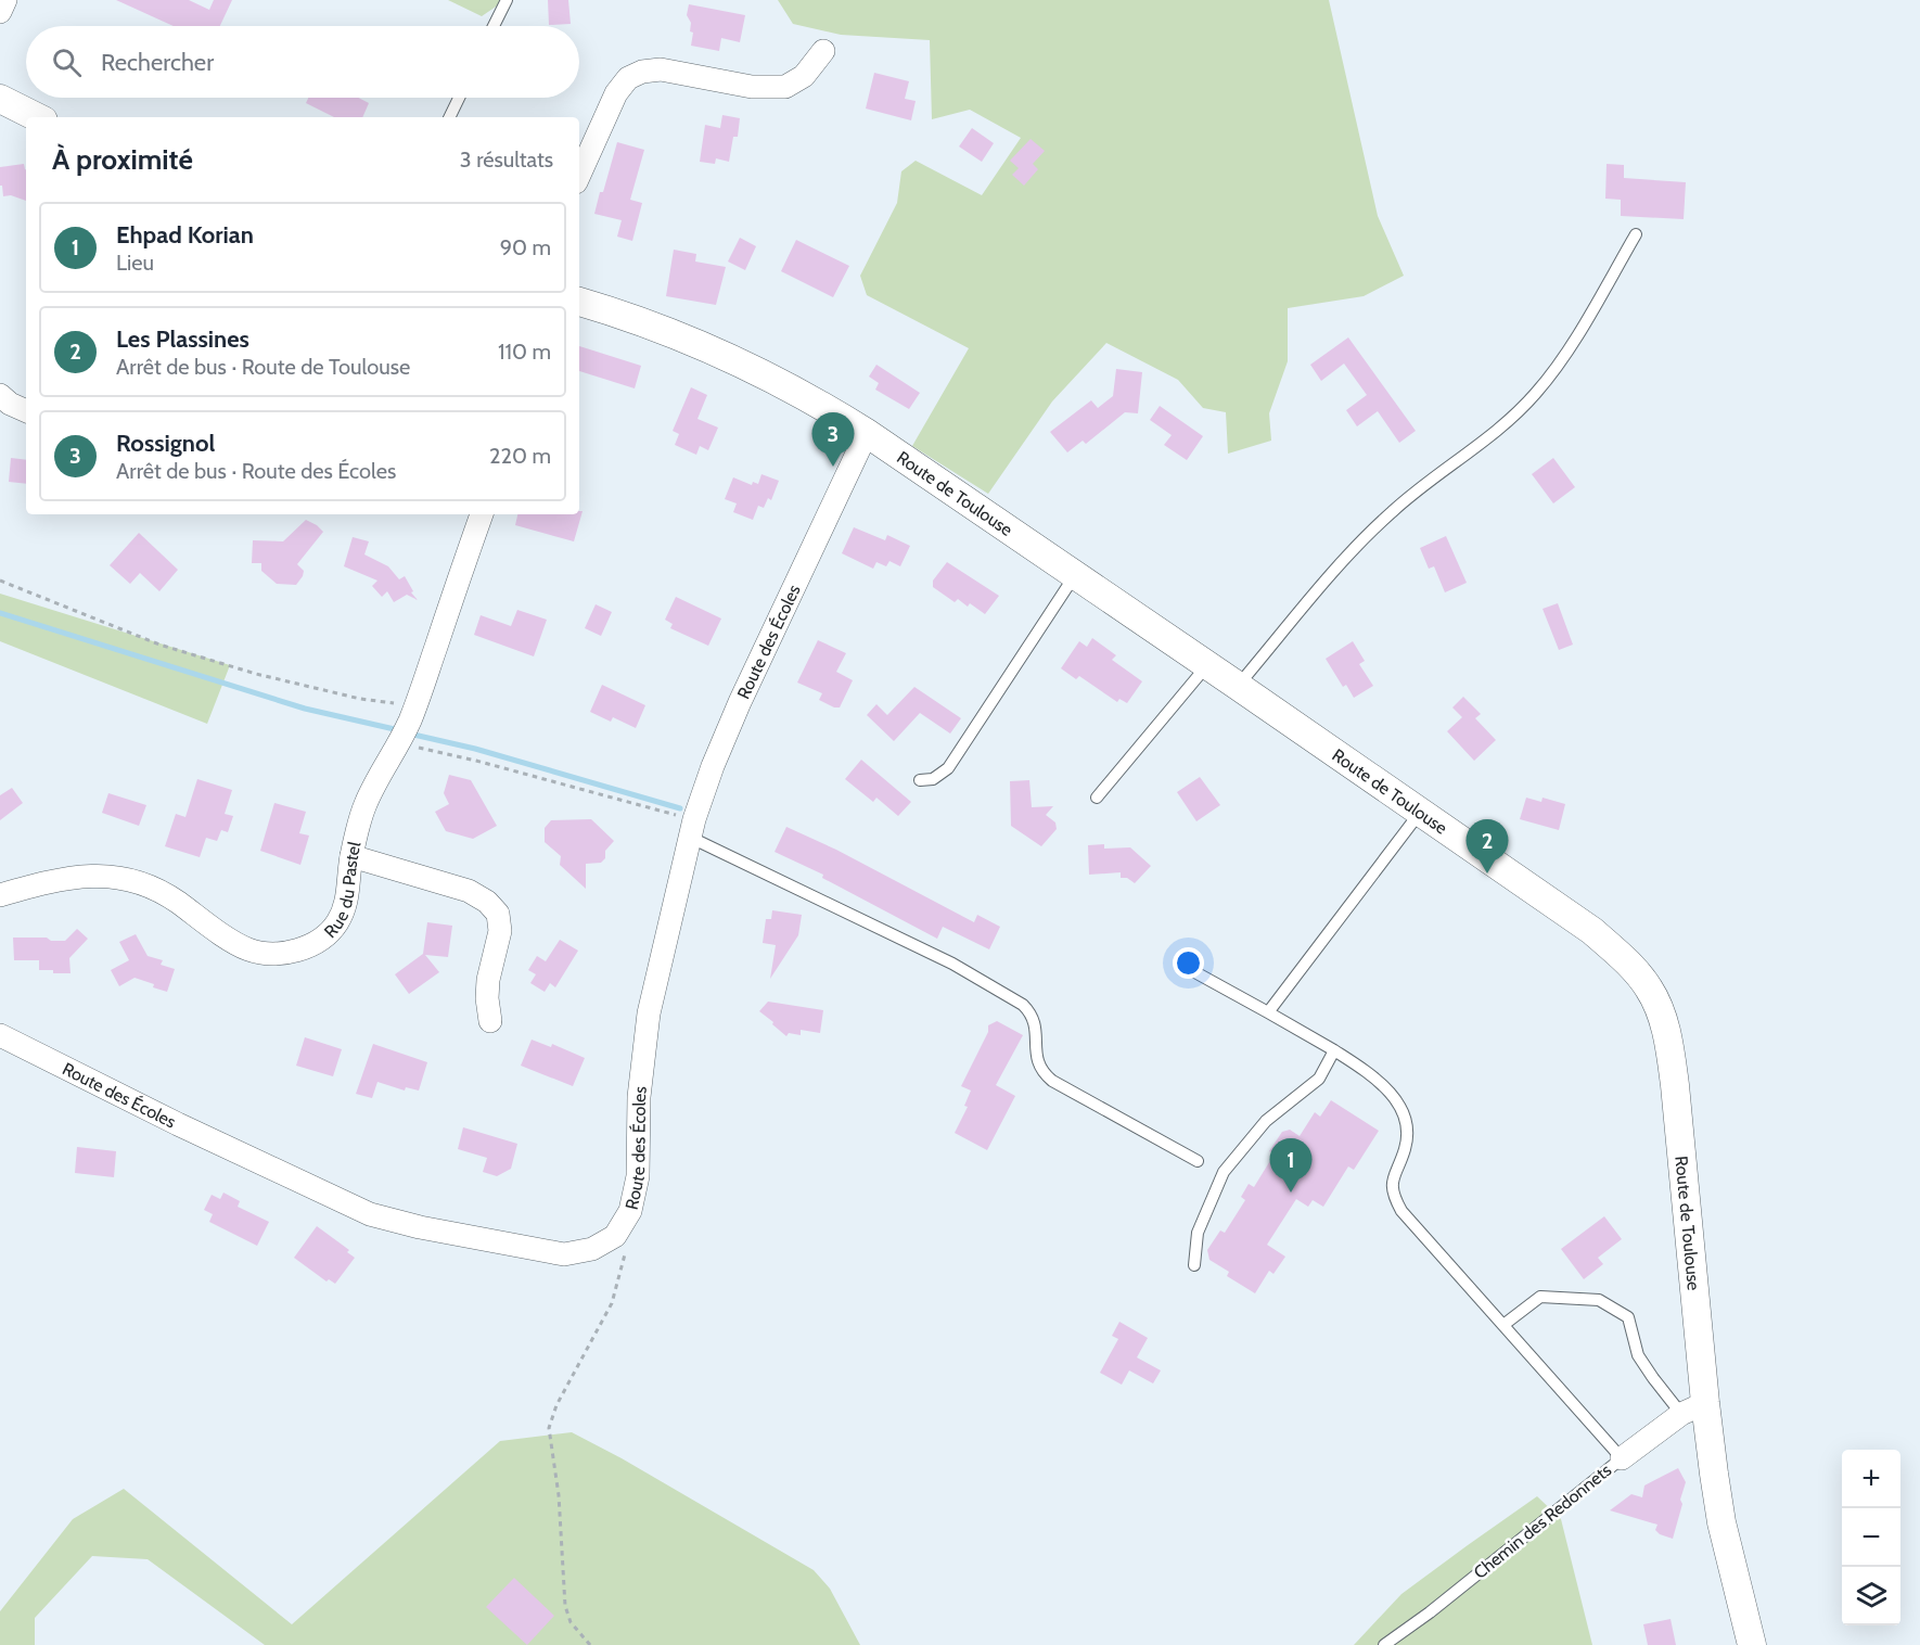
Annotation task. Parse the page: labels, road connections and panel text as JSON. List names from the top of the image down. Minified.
{"streets":{"street":["Route de Toulouse","Route des Écoles","Rue du Pastel","Chemin des Redonnets"]},"crossings":[["Route de Toulouse","Route des Écoles"],["Route de Toulouse","Chemin des Redonnets"]],"page":{"search":"Rechercher","heading":["À proximité","3 résultats"],"list":[{"mark":"1","name":"Ehpad Korian","note":"Lieu","value":"90 m"},{"mark":"2","name":"Les Plassines","note":"Arrêt de bus · Route de Toulouse","value":"110 m"},{"mark":"3","name":"Rossignol","note":"Arrêt de bus · Route des Écoles","value":"220 m"}],"pins":["3","2","1"],"map_buttons":["+","−"]}}
